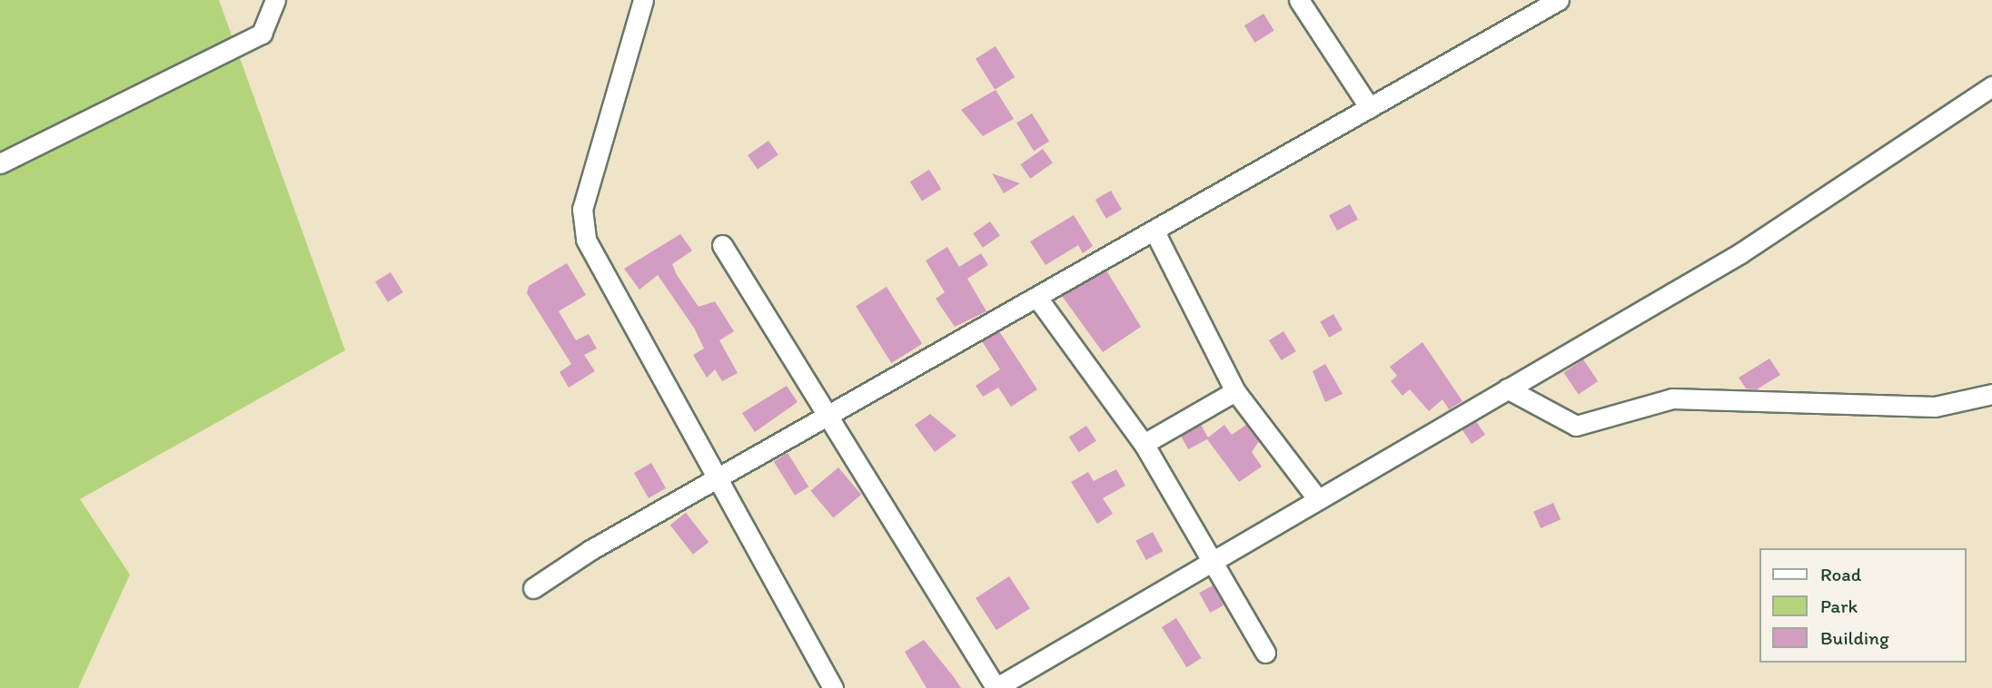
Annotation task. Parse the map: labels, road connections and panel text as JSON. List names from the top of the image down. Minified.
{"legend":["Road","Park","Building"]}
